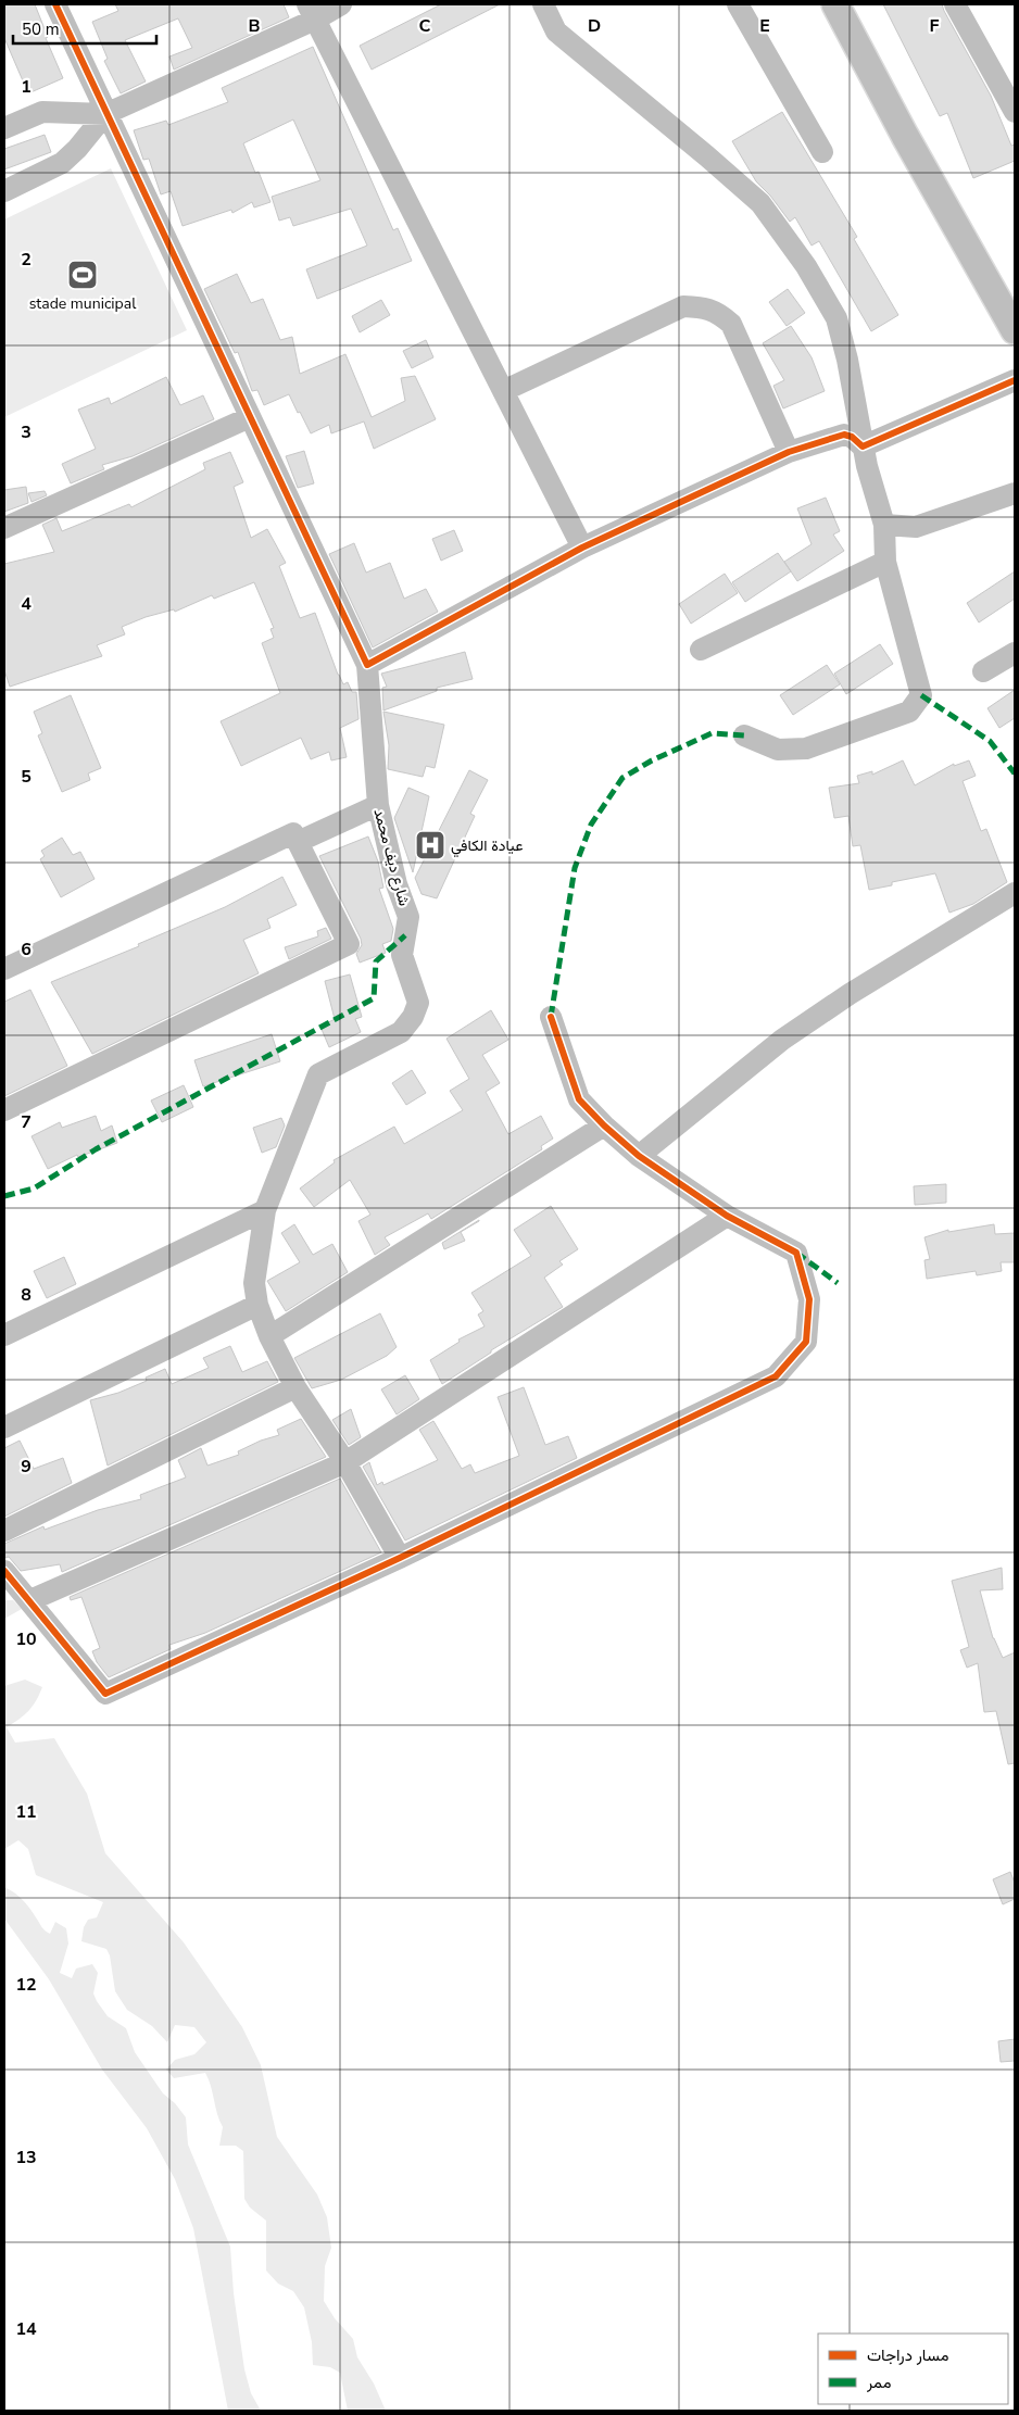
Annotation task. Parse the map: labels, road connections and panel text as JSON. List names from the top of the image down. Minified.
{"streets":{"street":["شارع ديف محمد"]},"places":{"sports":["stade municipal"],"hospital":["عيادة الكافي"]},"legend":["مسار دراجات","ممر"],"scale_bar":"50 m","grid":{"columns":["B","C","D","E","F"],"rows":["1","2","3","4","5","6","7","8","9","10","11","12","13","14"]}}
